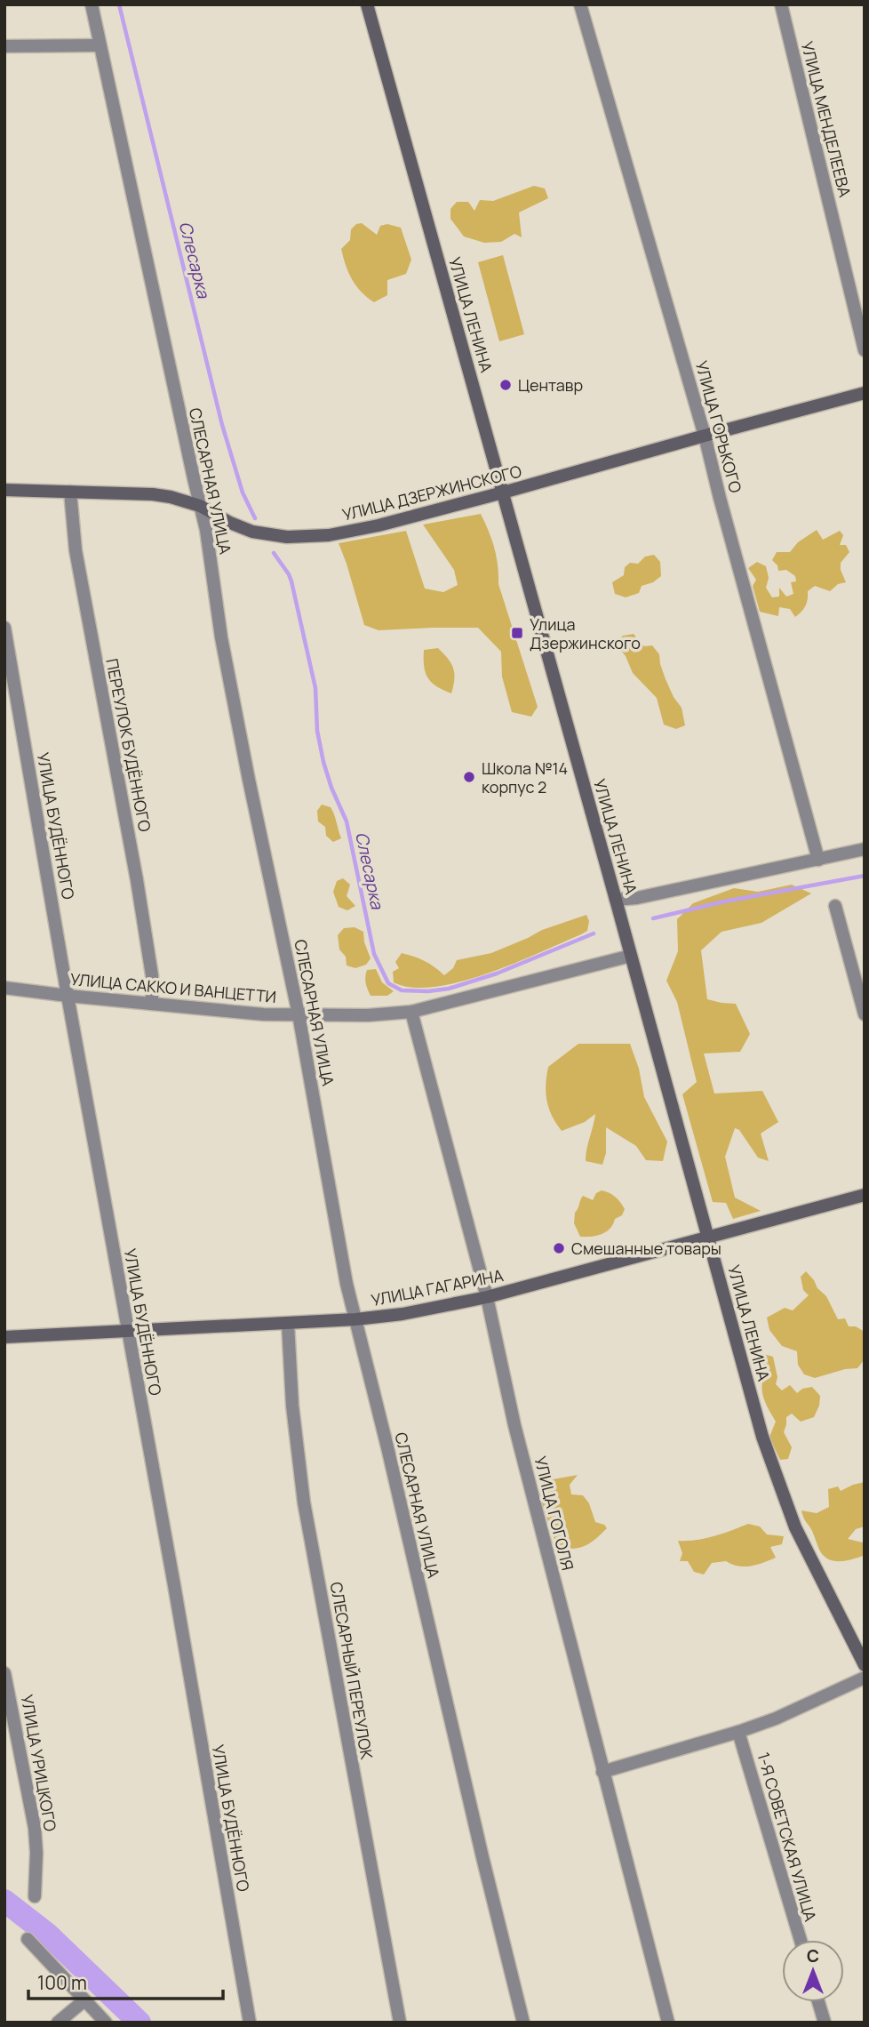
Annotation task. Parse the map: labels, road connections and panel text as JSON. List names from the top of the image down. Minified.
{"streets":{"main road":["УЛИЦА ЛЕНИНА","УЛИЦА ДЗЕРЖИНСКОГО","УЛИЦА ГАГАРИНА"],"street":["УЛИЦА МЕНДЕЛЕЕВА","УЛИЦА ГОРЬКОГО","СЛЕСАРНАЯ УЛИЦА","ПЕРЕУЛОК БУДЁННОГО","УЛИЦА БУДЁННОГО","УЛИЦА САККО И ВАНЦЕТТИ","УЛИЦА ГОГОЛЯ","СЛЕСАРНЫЙ ПЕРЕУЛОК","УЛИЦА УРИЦКОГО","1-Я СОВЕТСКАЯ УЛИЦА"]},"crossings":[["УЛИЦА ЛЕНИНА","УЛИЦА ДЗЕРЖИНСКОГО"],["УЛИЦА ЛЕНИНА","УЛИЦА САККО И ВАНЦЕТТИ"],["УЛИЦА ЛЕНИНА","УЛИЦА ГАГАРИНА"],["УЛИЦА ГОРЬКОГО","УЛИЦА ДЗЕРЖИНСКОГО"],["СЛЕСАРНАЯ УЛИЦА","УЛИЦА ДЗЕРЖИНСКОГО"],["СЛЕСАРНАЯ УЛИЦА","УЛИЦА САККО И ВАНЦЕТТИ"],["СЛЕСАРНАЯ УЛИЦА","УЛИЦА ГАГАРИНА"],["УЛИЦА ДЗЕРЖИНСКОГО","ПЕРЕУЛОК БУДЁННОГО"],["ПЕРЕУЛОК БУДЁННОГО","УЛИЦА САККО И ВАНЦЕТТИ"],["УЛИЦА БУДЁННОГО","УЛИЦА САККО И ВАНЦЕТТИ"],["УЛИЦА БУДЁННОГО","УЛИЦА ГАГАРИНА"],["УЛИЦА САККО И ВАНЦЕТТИ","УЛИЦА ГОГОЛЯ"],["УЛИЦА ГАГАРИНА","УЛИЦА ГОГОЛЯ"],["УЛИЦА ГАГАРИНА","СЛЕСАРНЫЙ ПЕРЕУЛОК"]],"water":["Слесарка"],"places":{"other":["Центавр","Школа №14 корпус 2","Смешанные товары"],"transit":["Улица Дзержинского"]},"scale_bar":"100 m","north":"top"}
